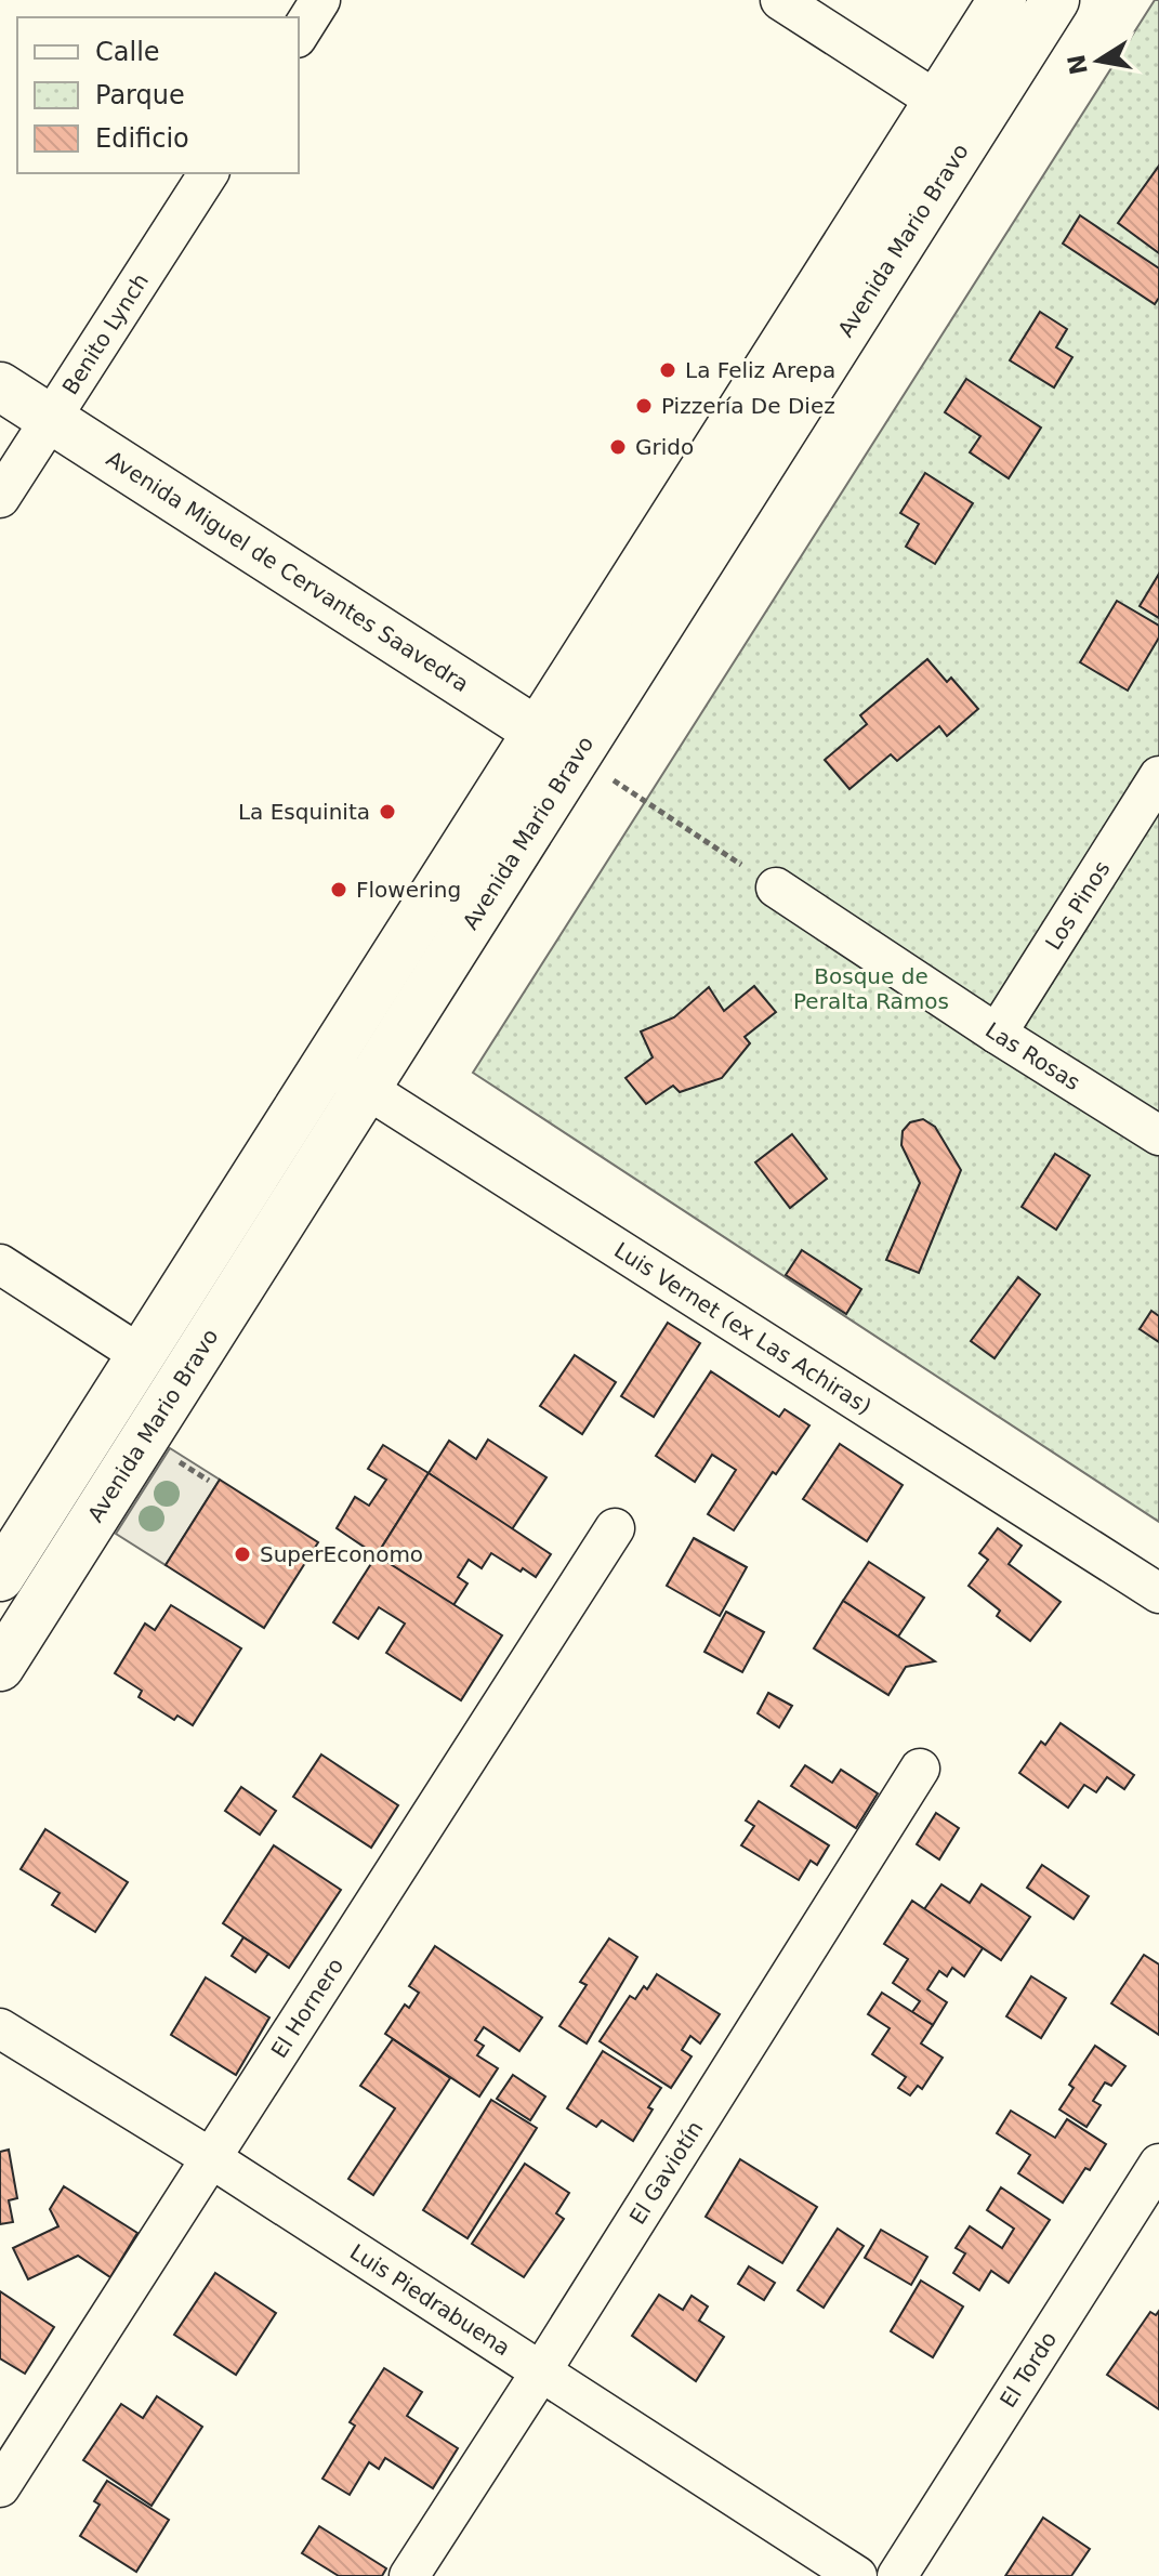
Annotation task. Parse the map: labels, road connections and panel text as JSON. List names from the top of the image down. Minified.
{"streets":{"main road":["Avenida Mario Bravo","Avenida Miguel de Cervantes Saavedra"],"street":["Benito Lynch","Los Pinos","Las Rosas","Luis Vernet (ex Las Achiras)","El Hornero","El Gaviotín","Luis Piedrabuena","El Tordo"]},"crossings":[["Avenida Mario Bravo","Avenida Miguel de Cervantes Saavedra"],["Avenida Mario Bravo","Luis Vernet (ex Las Achiras)"],["Benito Lynch","Avenida Miguel de Cervantes Saavedra"],["Los Pinos","Las Rosas"],["El Hornero","Luis Piedrabuena"],["El Gaviotín","Luis Piedrabuena"]],"parks":["Bosque de Peralta Ramos"],"places":["La Feliz Arepa","Pizzería De Diez","Grido","La Esquinita","Flowering","SuperEconomo"],"legend":["Calle","Parque","Edificio"],"north":"left"}
